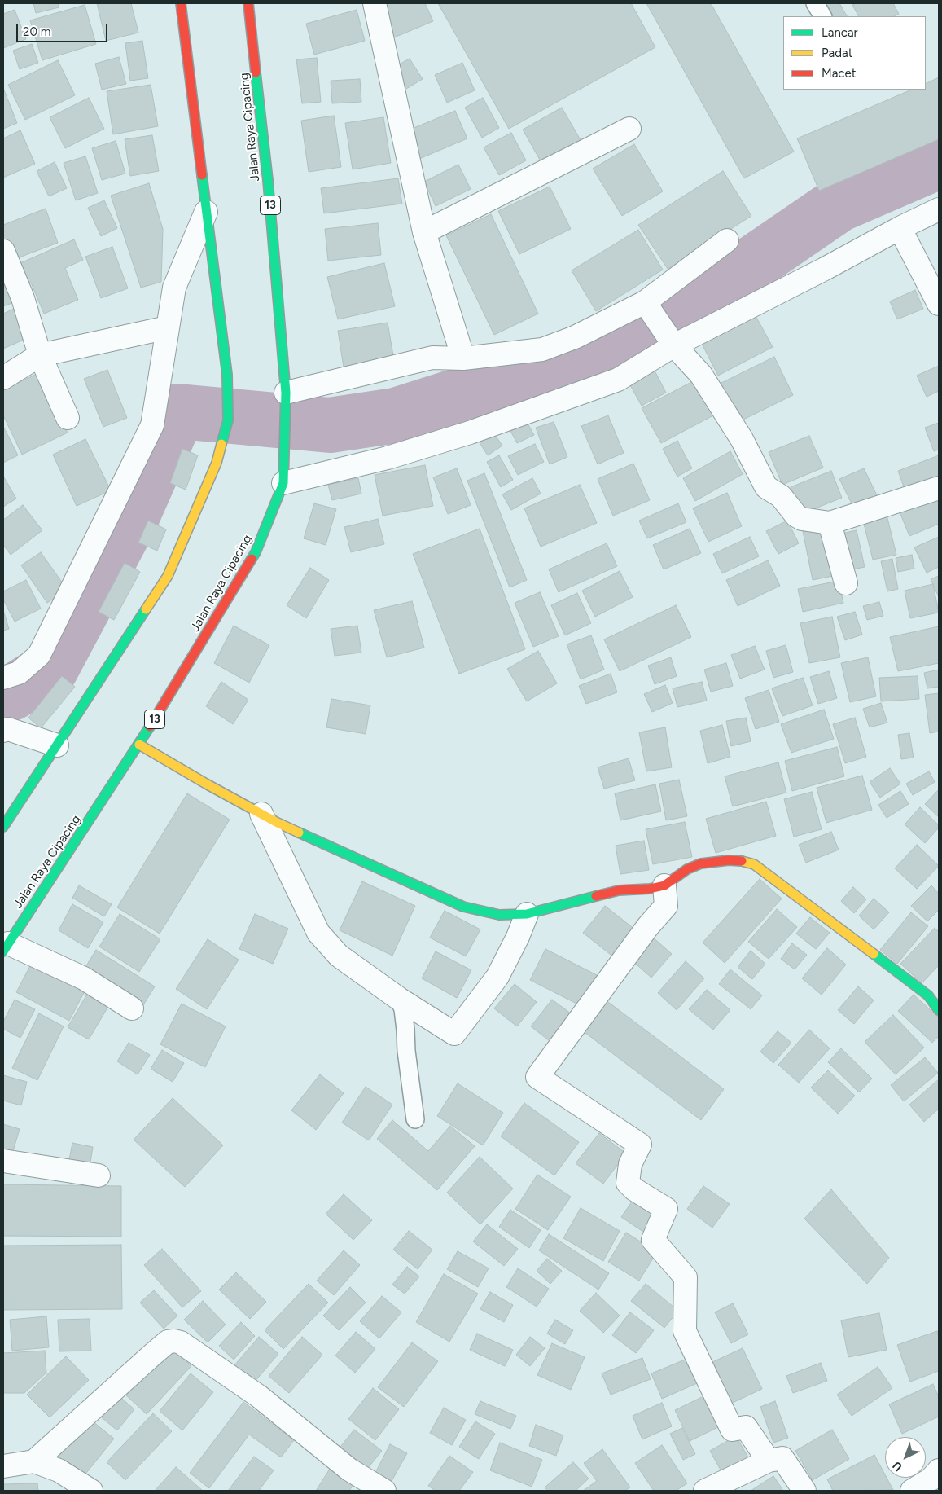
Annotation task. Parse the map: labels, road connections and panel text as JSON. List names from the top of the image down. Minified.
{"streets":{"main road":["Jalan Raya Cipacing","13"]},"legend":["Lancar","Padat","Macet"],"scale_bar":"20 m","north":"bottom left"}
